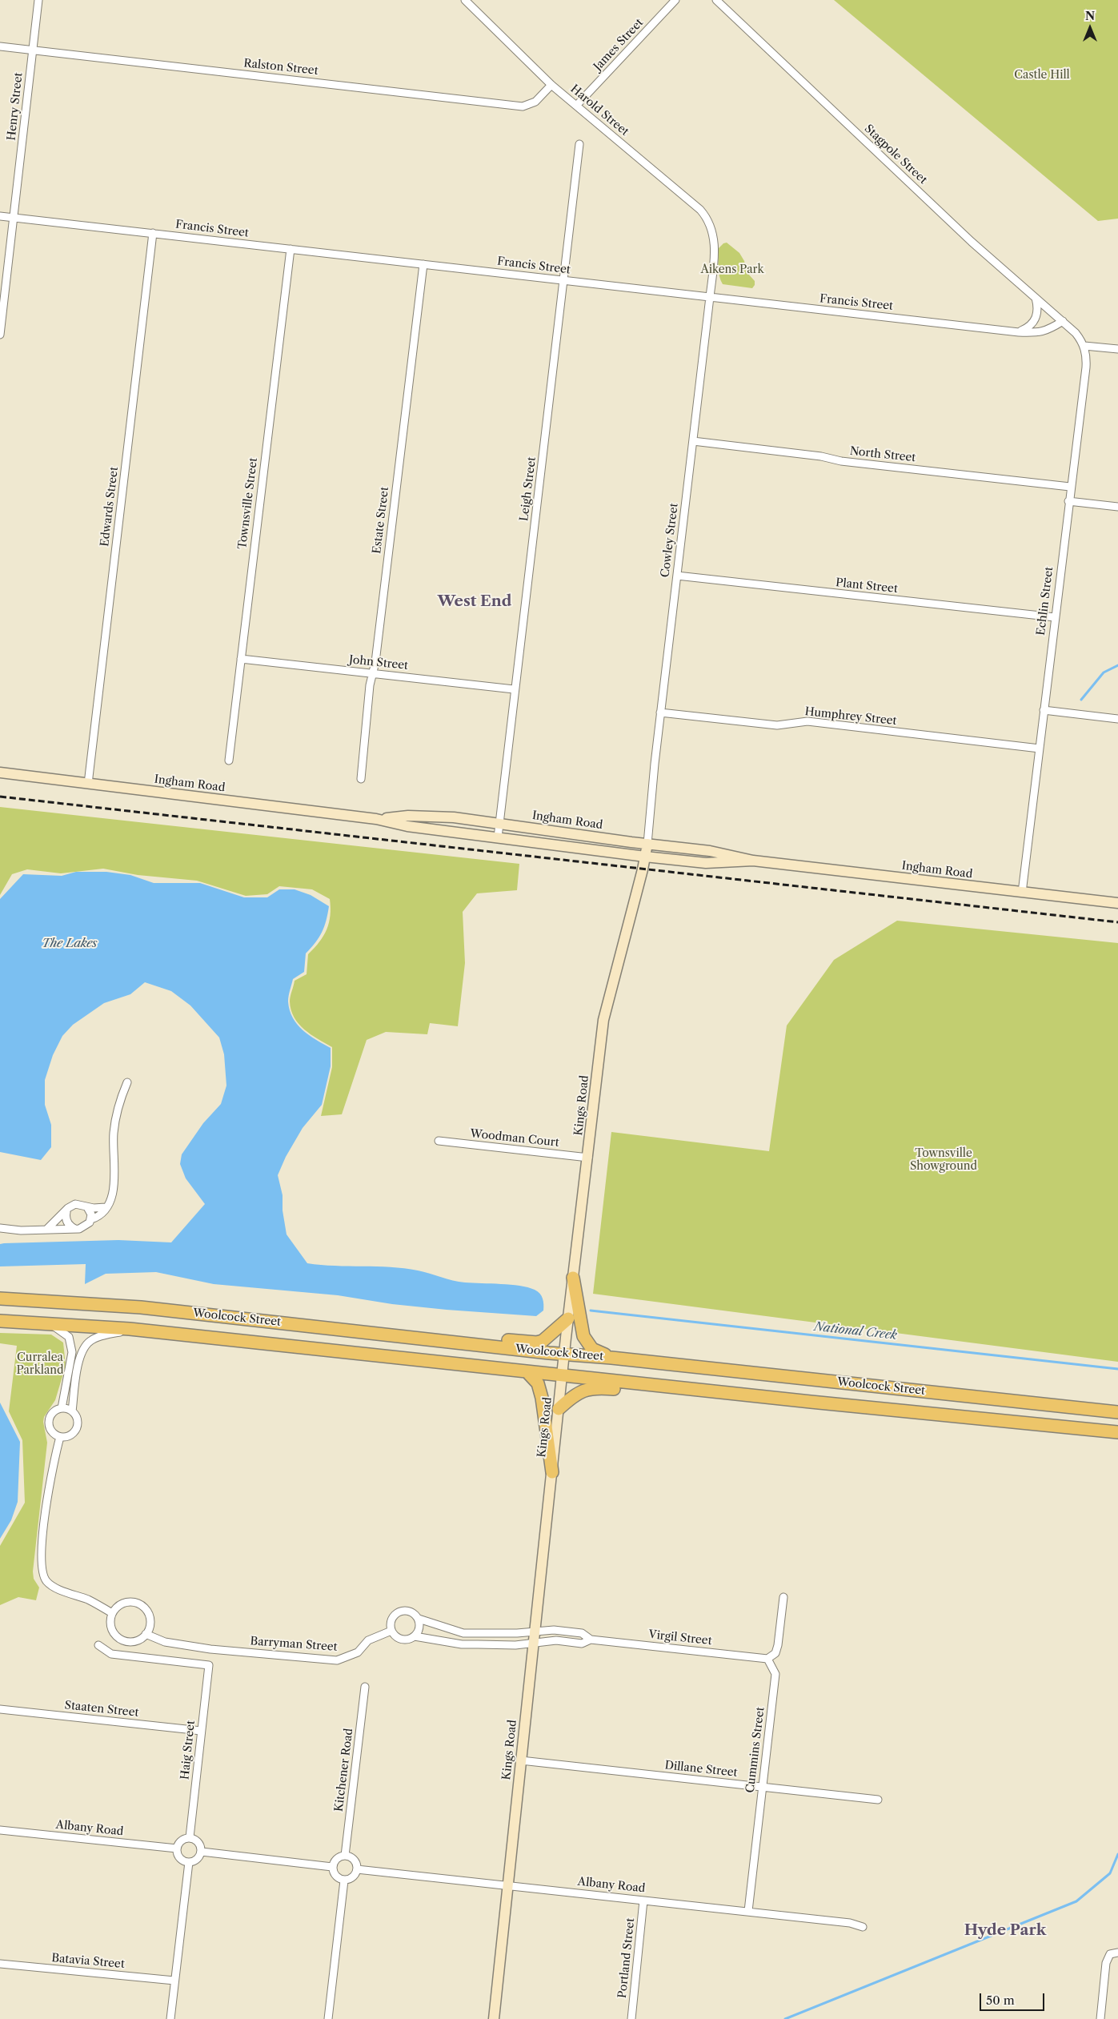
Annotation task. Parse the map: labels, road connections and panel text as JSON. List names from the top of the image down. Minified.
{"streets":{"main road":["Ingham Road","Kings Road","Woolcock Street"],"street":["James Street","Ralston Street","Henry Street","Harold Street","Stagpole Street","Francis Street","North Street","Leigh Street","Townsville Street","Edwards Street","Estate Street","Cowley Street","Plant Street","Echlin Street","John Street","Humphrey Street","Woodman Court","Virgil Street","Barryman Street","Staaten Street","Haig Street","Cummins Street","Dillane Street","Kitchener Road","Albany Road","Portland Street","Batavia Street"]},"crossings":[["James Street","Harold Street"],["Ralston Street","Henry Street"],["Ralston Street","Harold Street"],["Henry Street","Francis Street"],["Harold Street","Cowley Street"],["Stagpole Street","Francis Street"],["Francis Street","Leigh Street"],["Francis Street","Townsville Street"],["Francis Street","Edwards Street"],["Francis Street","Estate Street"],["Francis Street","Cowley Street"],["North Street","Cowley Street"],["North Street","Echlin Street"],["Leigh Street","John Street"],["Leigh Street","Ingham Road"],["Townsville Street","John Street"],["Edwards Street","Ingham Road"],["Estate Street","John Street"],["Cowley Street","Plant Street"],["Cowley Street","Humphrey Street"],["Cowley Street","Ingham Road"],["Cowley Street","Kings Road"],["Plant Street","Echlin Street"],["Echlin Street","Humphrey Street"],["Echlin Street","Ingham Road"],["Ingham Road","Kings Road"],["Kings Road","Woodman Court"],["Kings Road","Woolcock Street"],["Kings Road","Virgil Street"],["Kings Road","Dillane Street"],["Kings Road","Albany Road"],["Virgil Street","Cummins Street"],["Staaten Street","Haig Street"],["Haig Street","Albany Road"],["Cummins Street","Dillane Street"],["Cummins Street","Albany Road"],["Kitchener Road","Albany Road"],["Albany Road","Portland Street"]],"districts":["West End","Hyde Park"],"water":["The Lakes","National Creek"],"parks":["Castle Hill","Aikens Park","Townsville Showground","Curralea Parkland"],"scale_bar":"50 m","north":"top"}
